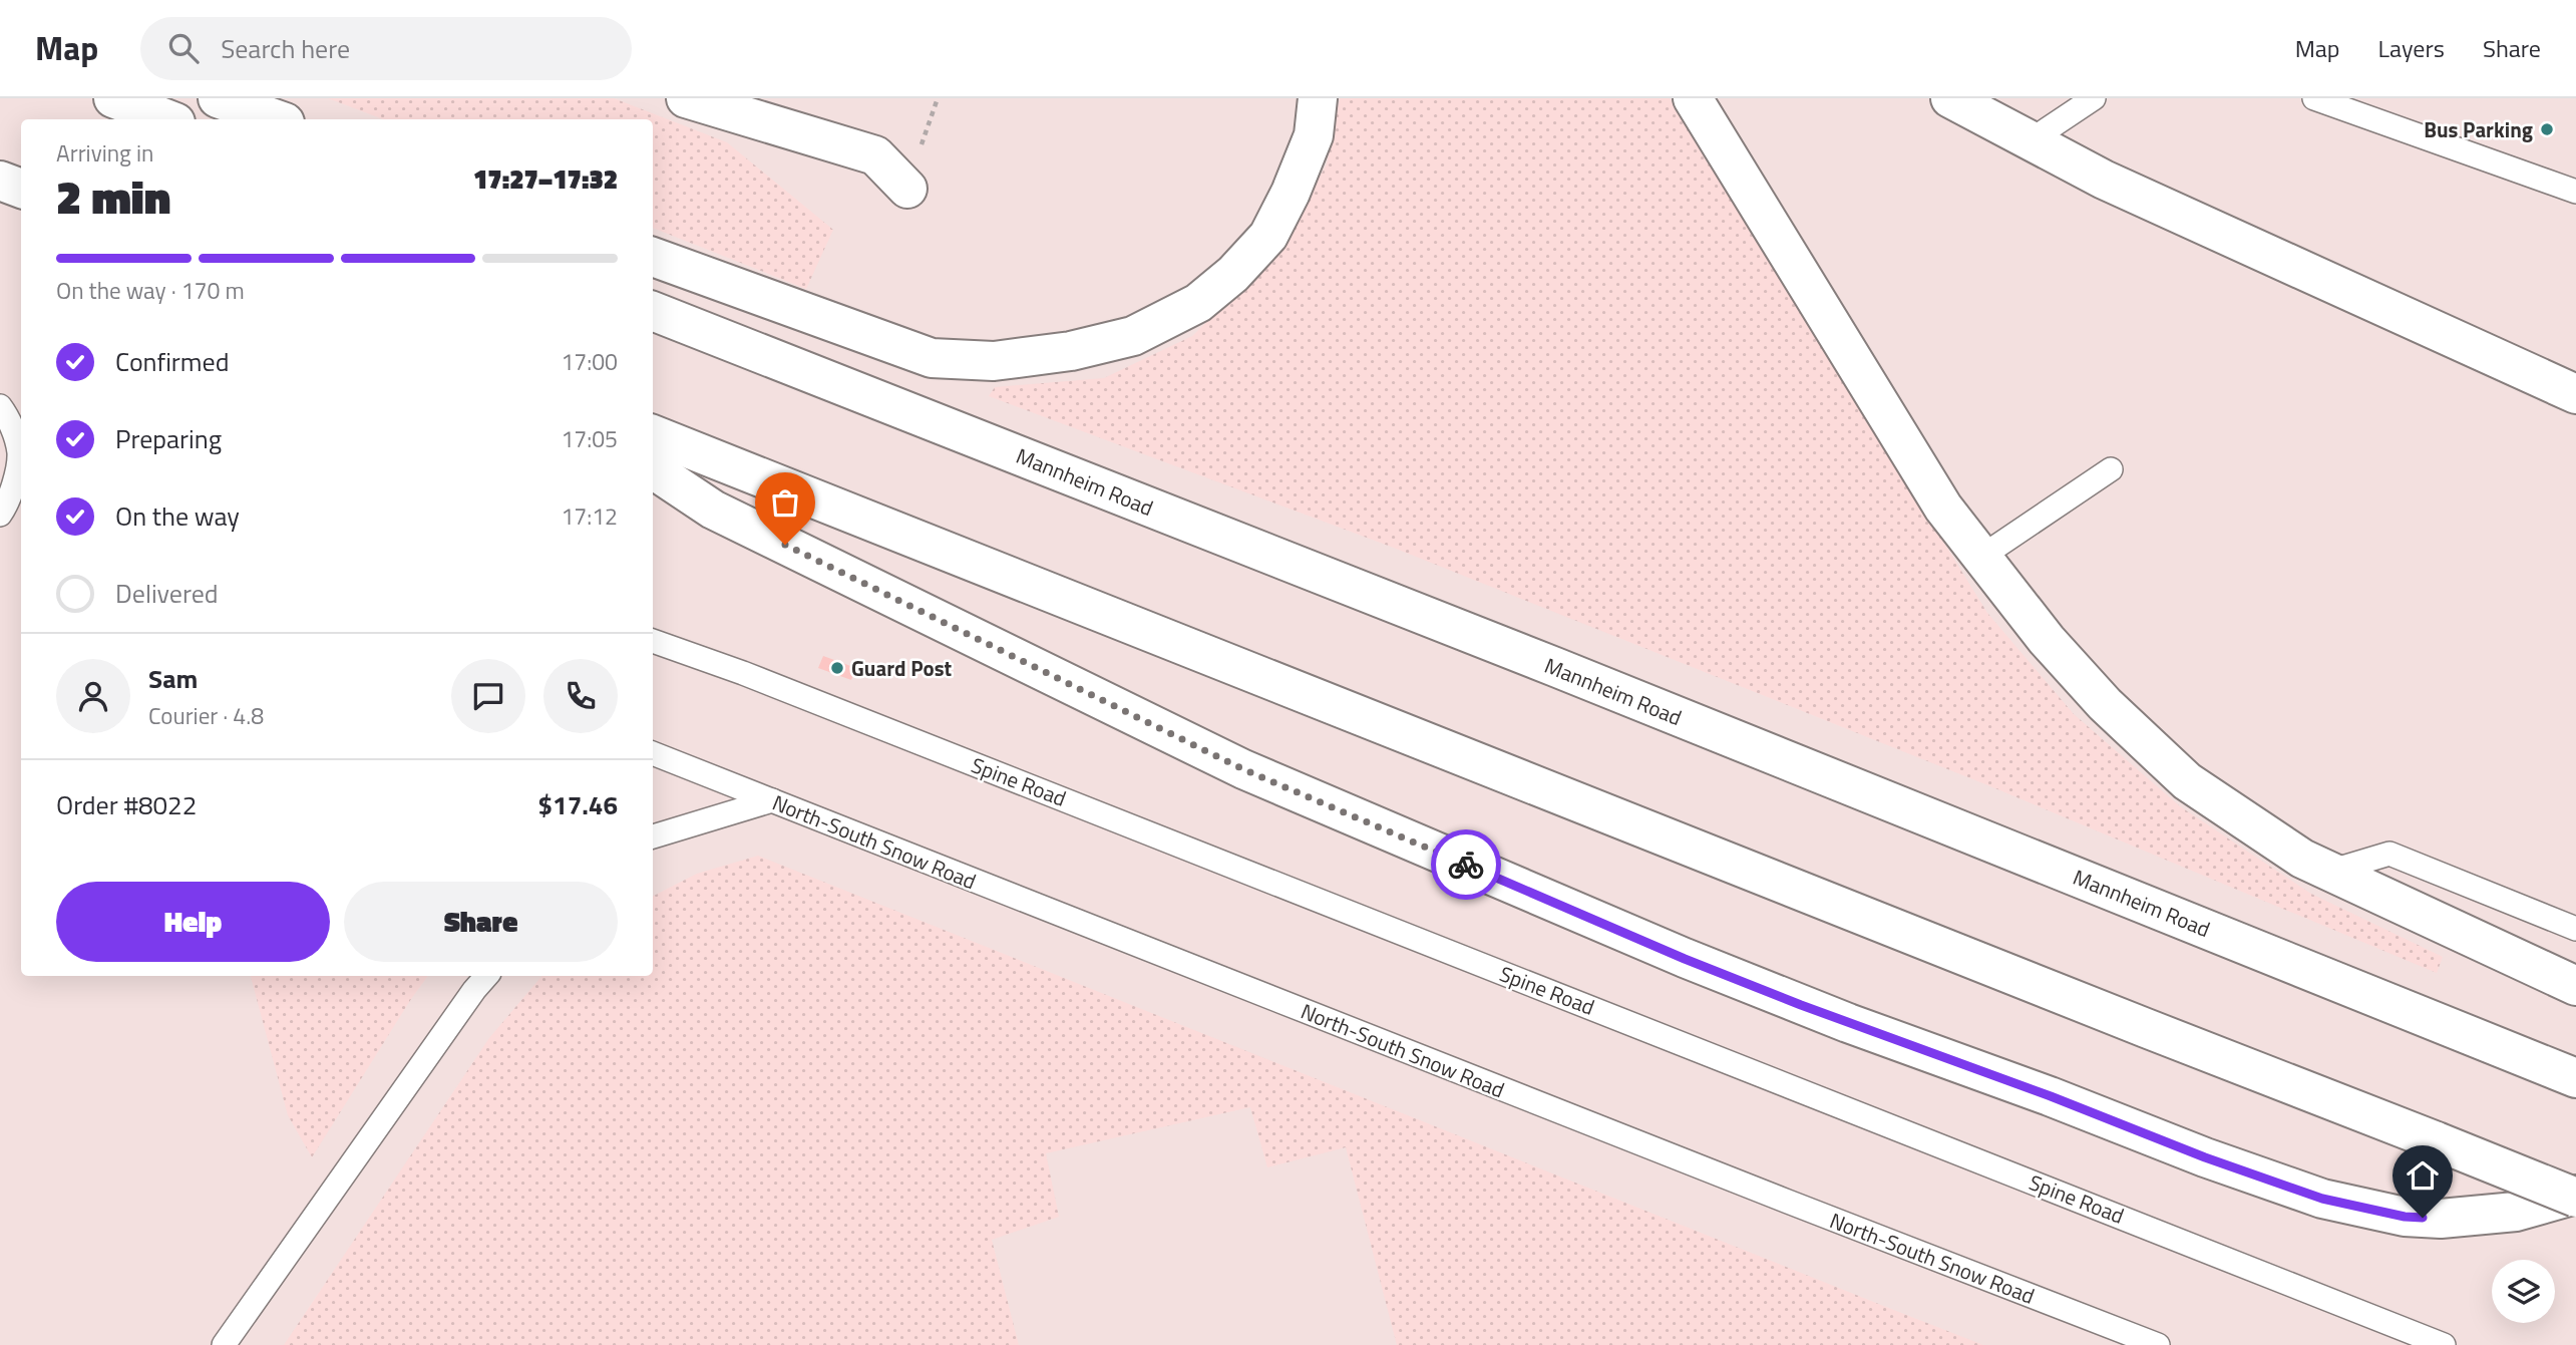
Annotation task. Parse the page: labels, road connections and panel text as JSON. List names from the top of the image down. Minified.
{"streets":{"main road":["Mannheim Road"],"lane":["Spine Road","North-South Snow Road"]},"places":["Bus Parking","Guard Post"],"page":{"header":"Map","search":"Search here","nav":["Map","Layers","Share"],"heading":["2 min","Arriving in","17:27–17:32"],"panel":["Sam","Courier · 4.8","Order #8022","$17.46"],"bar":"On the way · 170 m","list":[["Confirmed","17:00"],["Preparing","17:05"],["On the way","17:12"],"Delivered"],"buttons":["Help","Share"]}}
